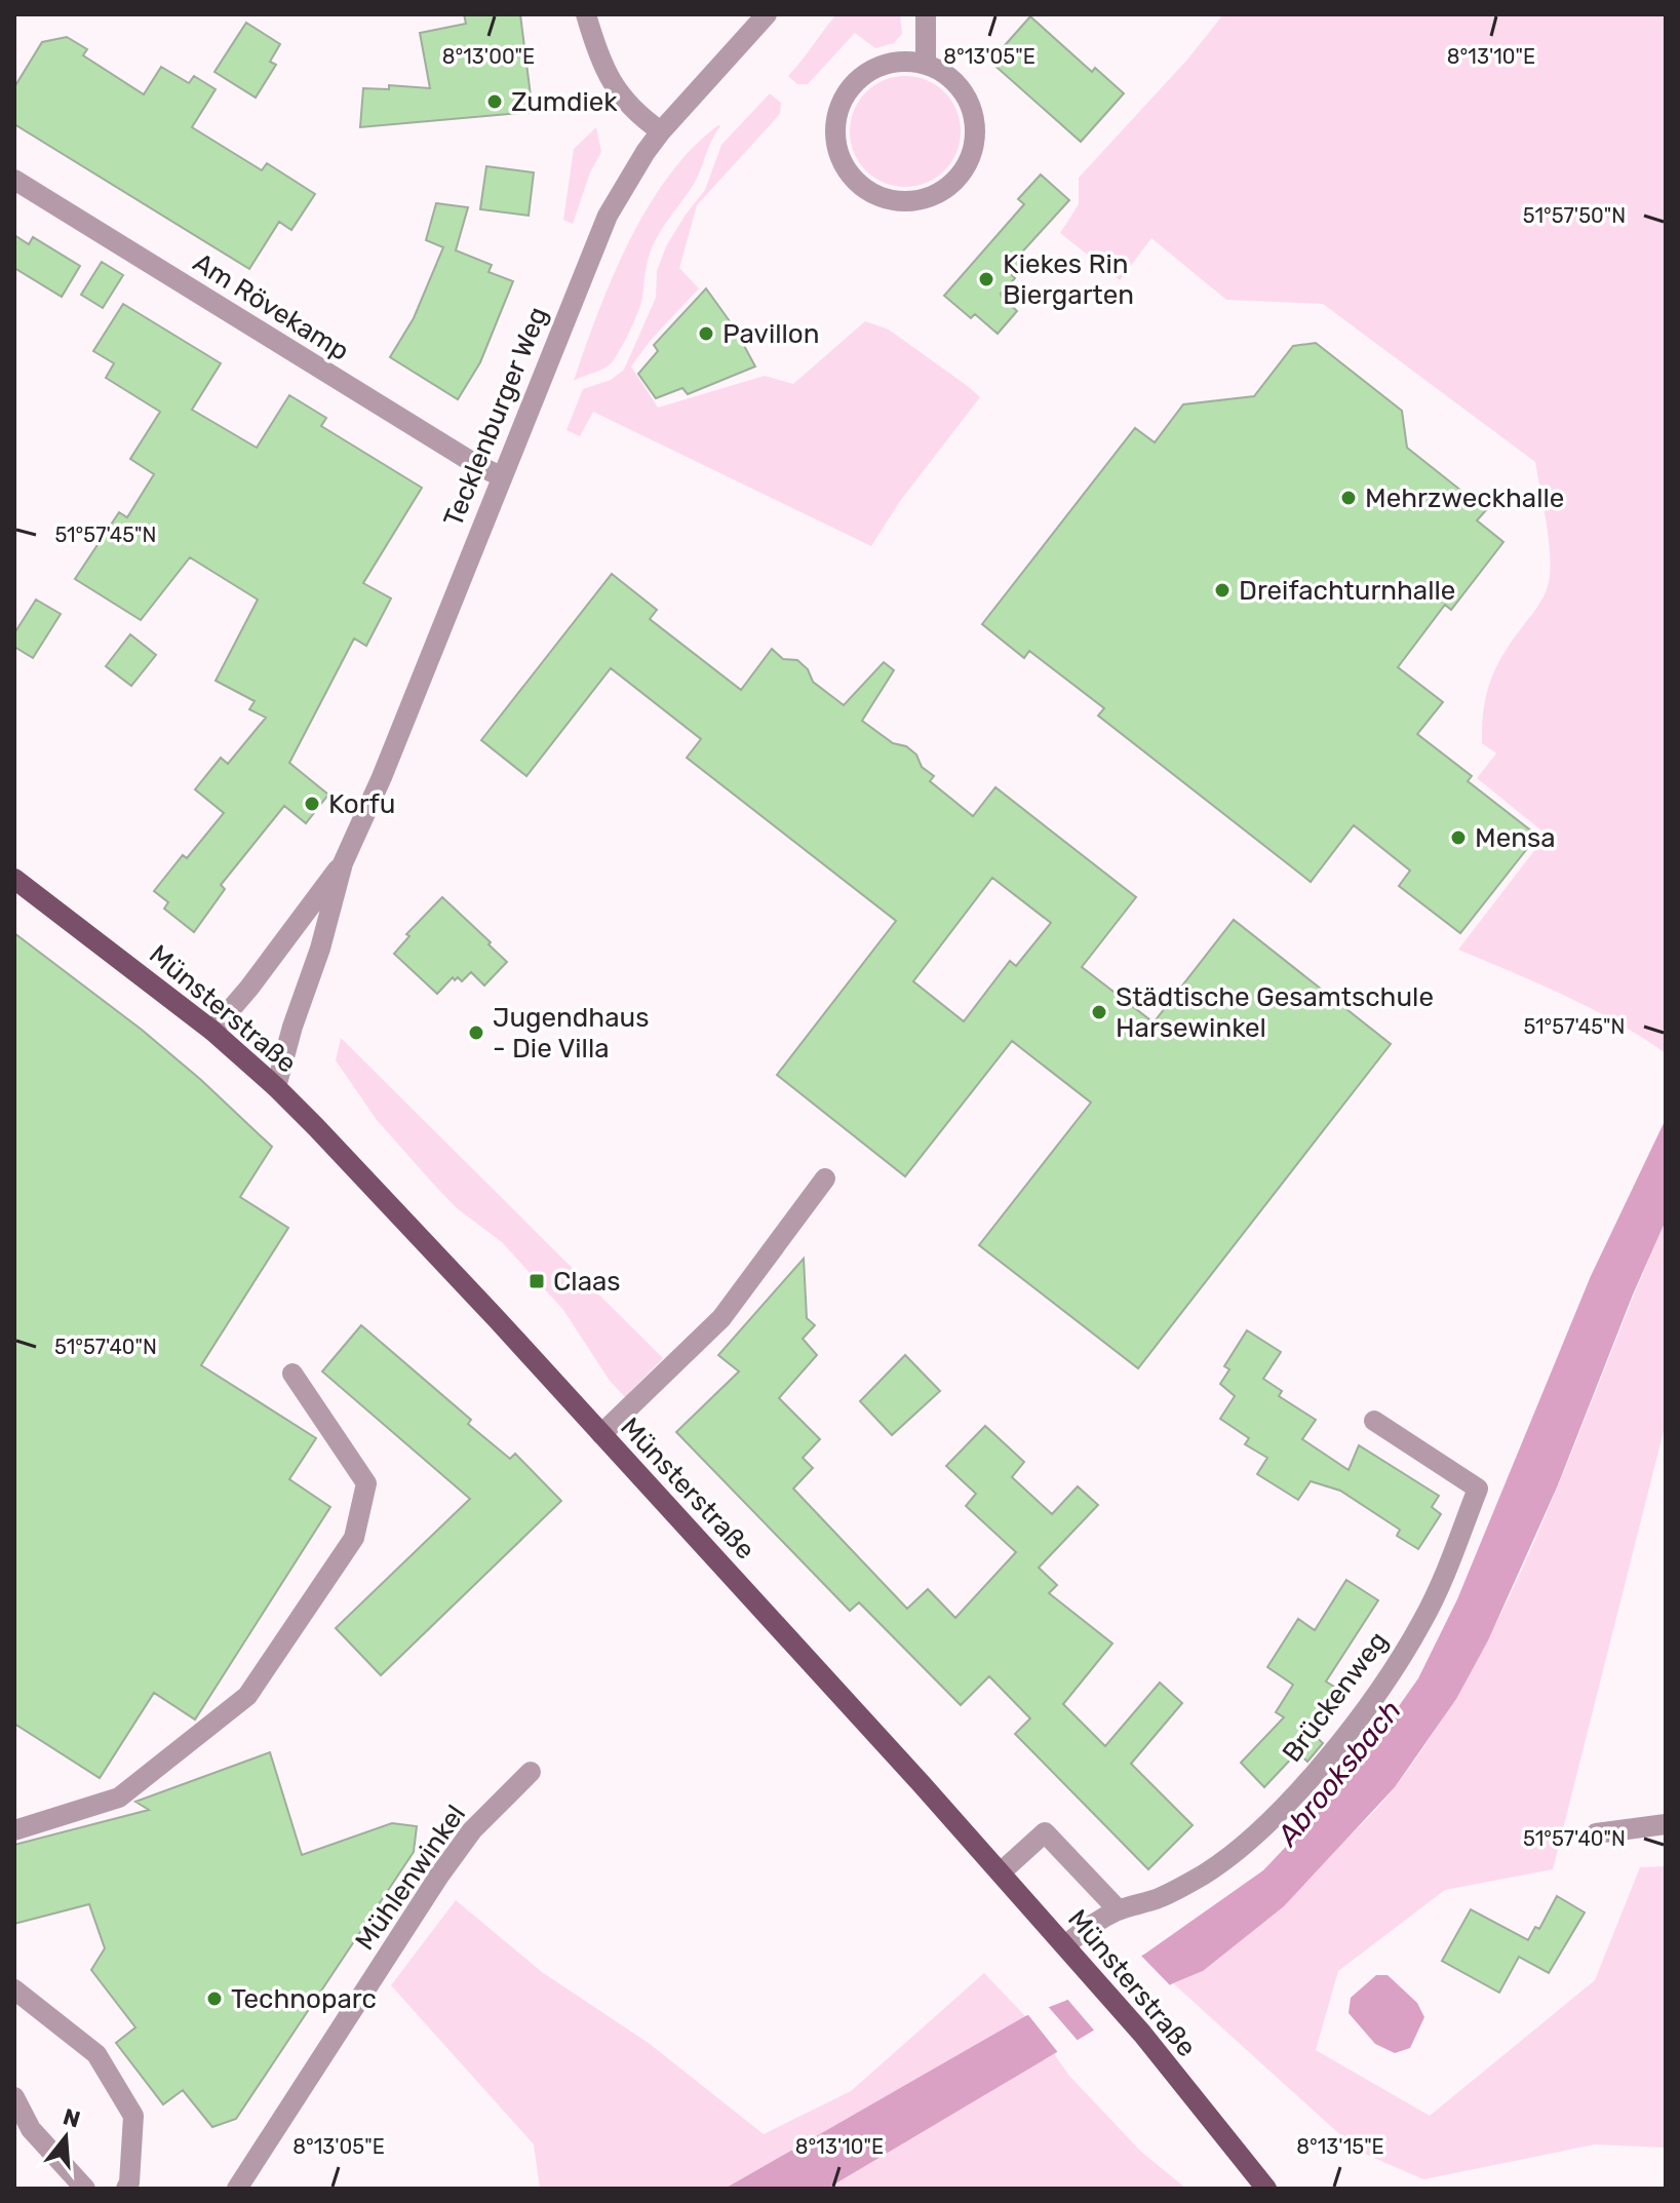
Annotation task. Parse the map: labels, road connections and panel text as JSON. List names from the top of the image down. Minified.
{"streets":{"main road":["Münsterstraße"],"street":["Am Rövekamp","Tecklenburger Weg","Brückenweg","Mühlenwinkel"]},"crossings":[["Am Rövekamp","Tecklenburger Weg"],["Tecklenburger Weg","Münsterstraße"],["Münsterstraße","Brückenweg"]],"water":["Abrooksbach"],"places":{"other":["Zumdiek","Kiekes Rin Biergarten","Pavillon","Mehrzweckhalle","Dreifachturnhalle","Korfu","Mensa","Städtische Gesamtschule Harsewinkel","Jugendhaus - Die Villa","Technoparc"],"transit":["Claas"]},"north":"top","coordinates":["8°13'00\"E","8°13'05\"E","8°13'10\"E","51°57'50\"N","51°57'45\"N","51°57'40\"N","8°13'15\"E"]}
